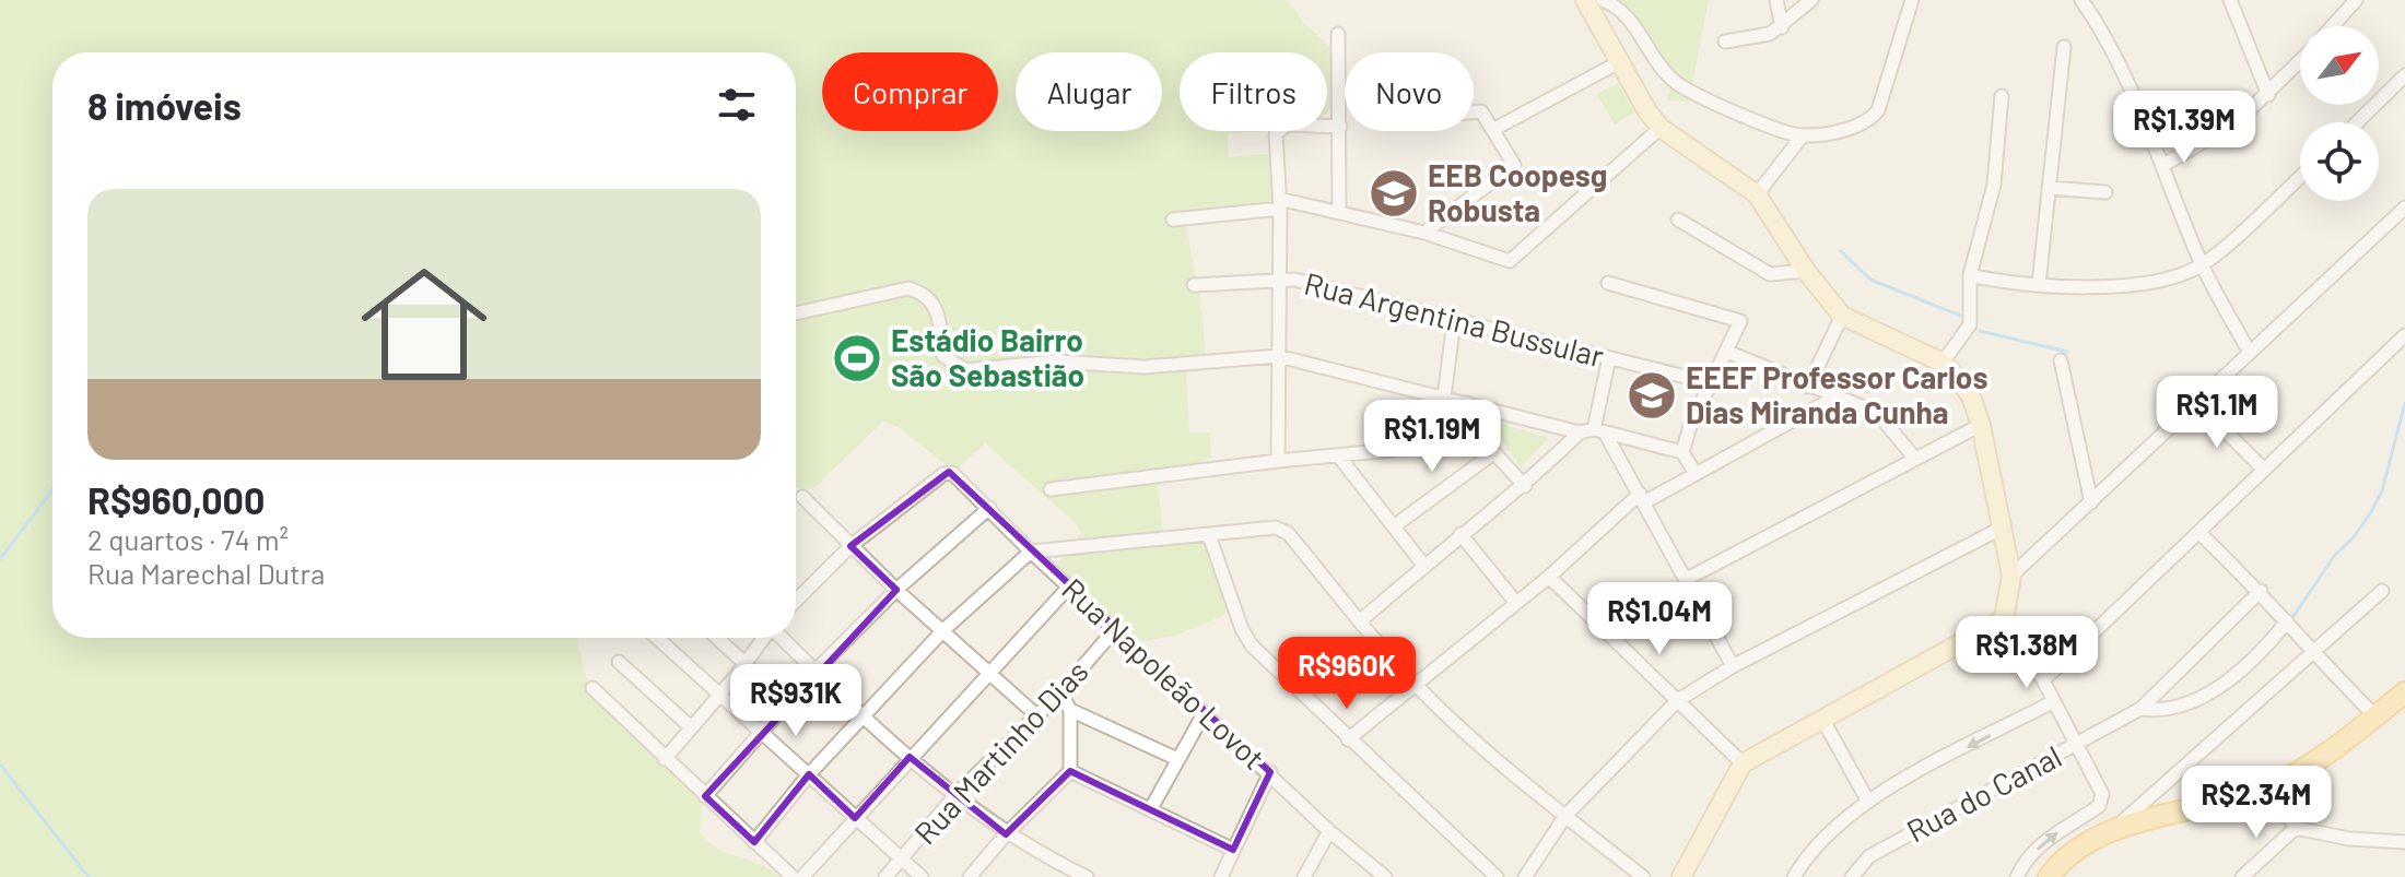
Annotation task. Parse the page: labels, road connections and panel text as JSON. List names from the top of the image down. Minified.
{"streets":{"street":["Rua Argentina Bussular","Rua Napoleão Lovot","Rua Martinho Dias","Rua do Canal"]},"crossings":[["Rua Napoleão Lovot","Rua Martinho Dias"]],"places":{"school or university":["EEB Coopesg Robusta","EEEF Professor Carlos Dias Miranda Cunha"],"sports":["Estádio Bairro São Sebastião"]},"north":"top right","page":{"chip":["Comprar","Alugar","Filtros","Novo"],"heading":"8 imóveis","price":["R$1.39M","R$1.1M","R$1.19M","R$1.04M","R$1.38M","R$960K","R$931K","R$2.34M"],"list":[{"name":"R$960,000","note":"2 quartos · 74 m² · Rua Marechal Dutra"}]}}
